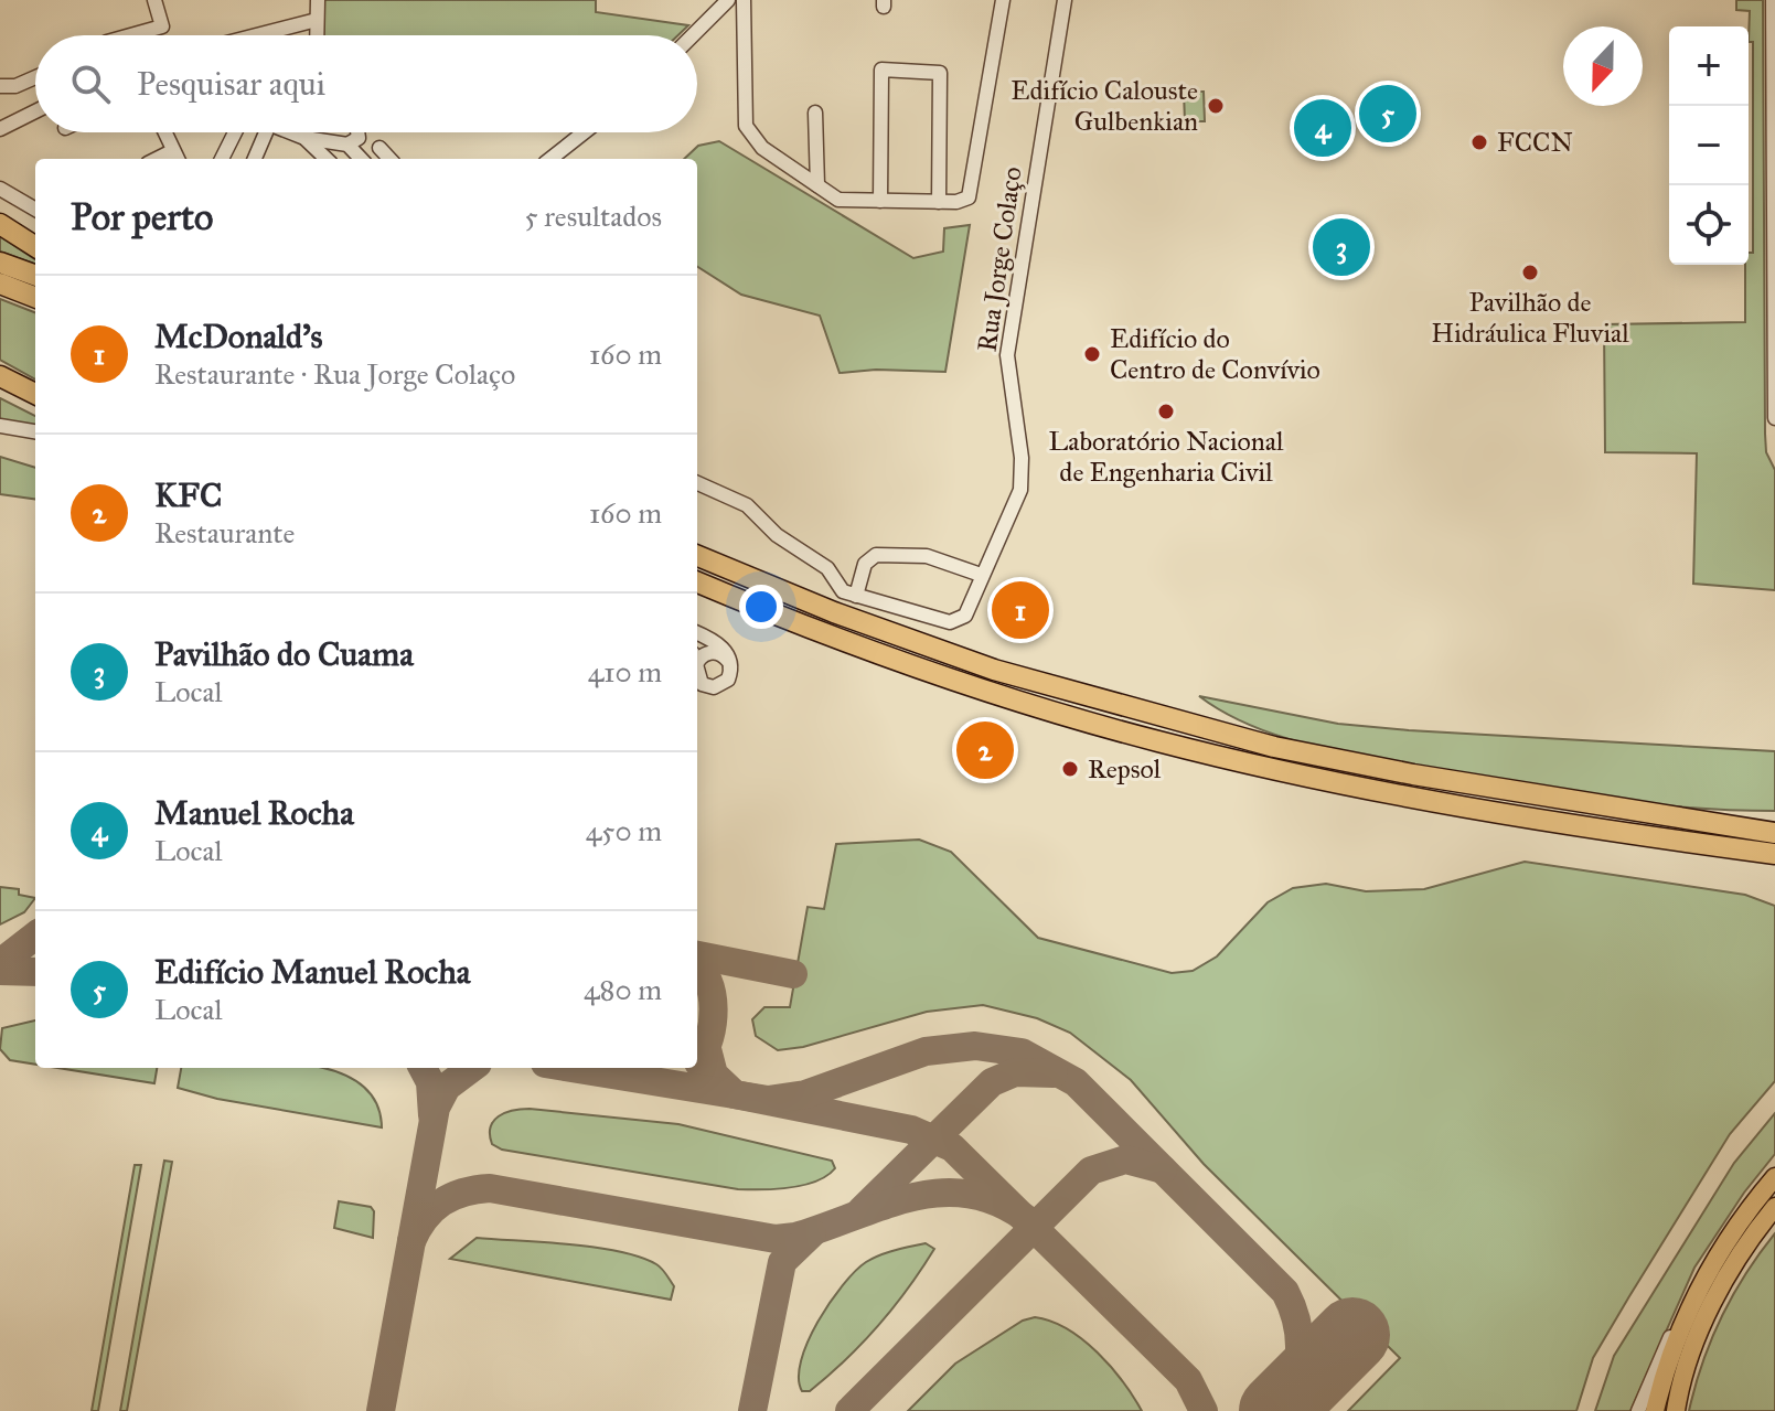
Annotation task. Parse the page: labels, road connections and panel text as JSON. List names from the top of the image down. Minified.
{"streets":{"street":["Rua Jorge Colaço"]},"places":["Edifício Calouste Gulbenkian","FCCN","Pavilhão de Hidráulica Fluvial","Edifício do Centro de Convívio","Laboratório Nacional de Engenharia Civil","Repsol"],"north":"bottom","page":{"map_buttons":["+","−"],"search":"Pesquisar aqui","pins":["5","4","3","1","2"],"heading":["Por perto","5 resultados"],"list":[{"mark":"1","name":"McDonald's","note":"Restaurante · Rua Jorge Colaço","value":"160 m"},{"mark":"2","name":"KFC","note":"Restaurante","value":"160 m"},{"mark":"3","name":"Pavilhão do Cuama","note":"Local","value":"410 m"},{"mark":"4","name":"Manuel Rocha","note":"Local","value":"450 m"},{"mark":"5","name":"Edifício Manuel Rocha","note":"Local","value":"480 m"}]}}
